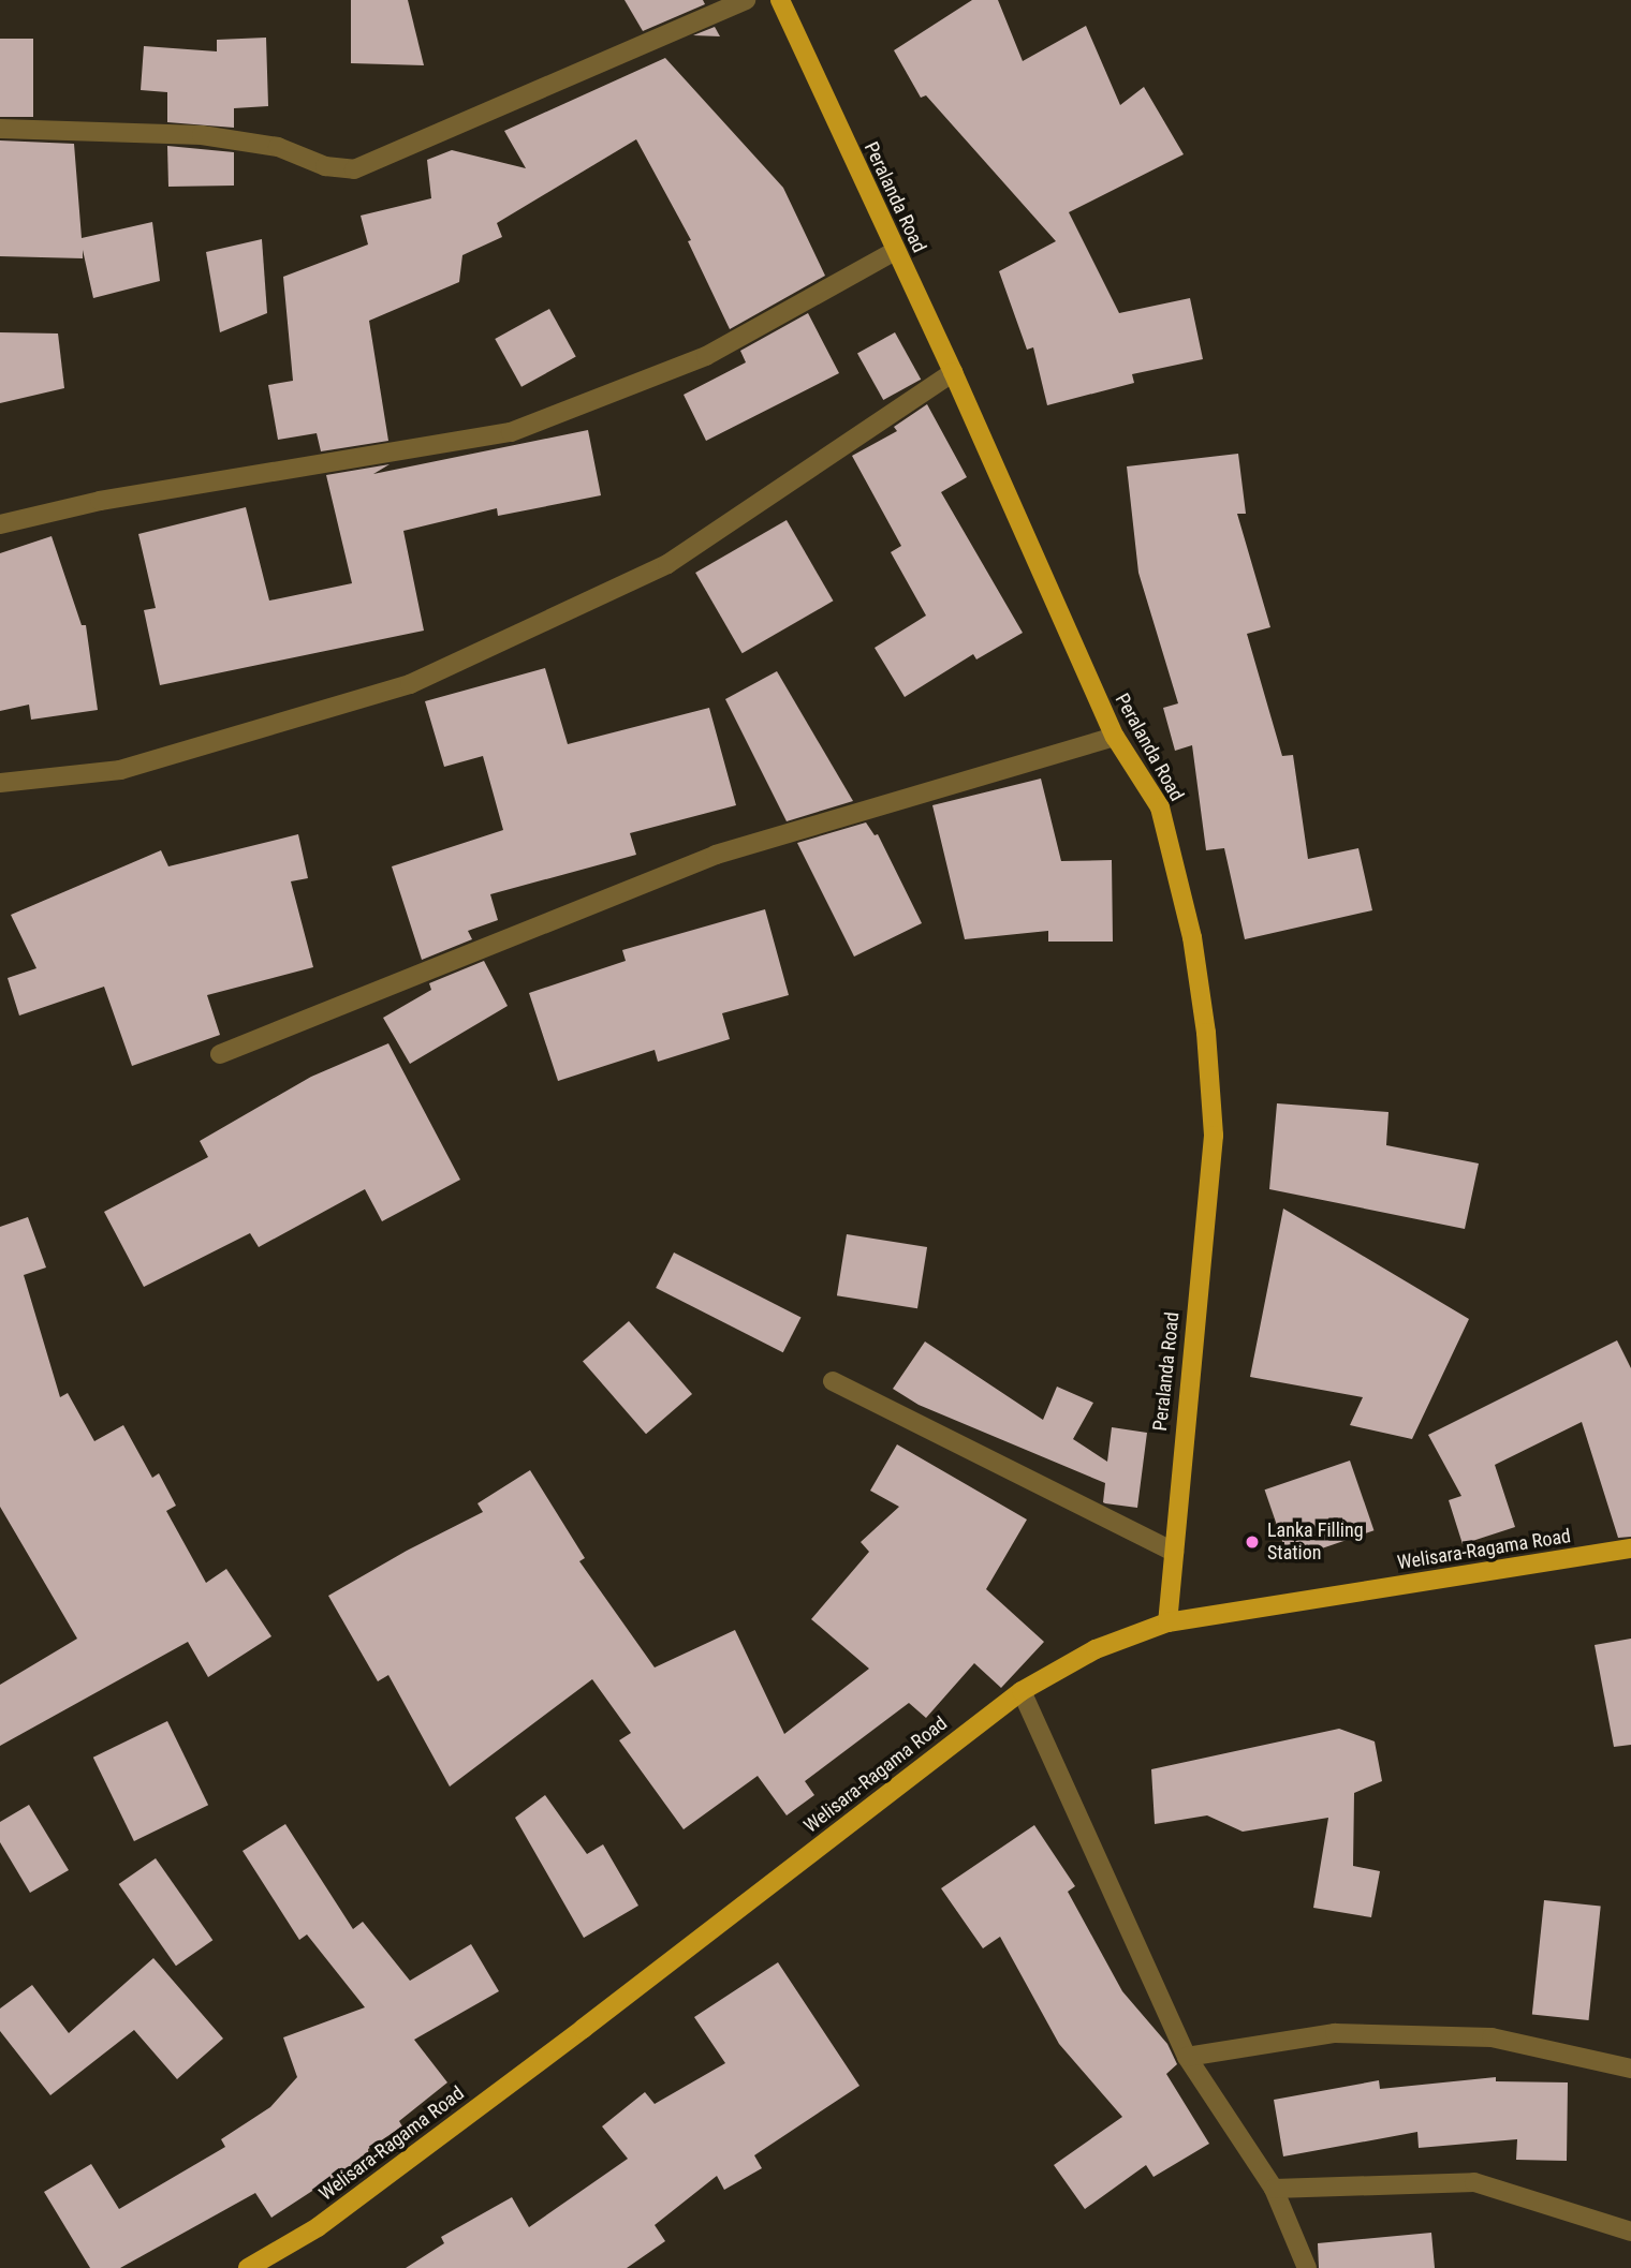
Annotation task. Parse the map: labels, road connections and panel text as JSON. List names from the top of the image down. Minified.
{"streets":{"main road":["Peralanda Road","Welisara-Ragama Road"]},"crossings":[["Peralanda Road","Welisara-Ragama Road"]],"places":["Lanka Filling Station"]}
